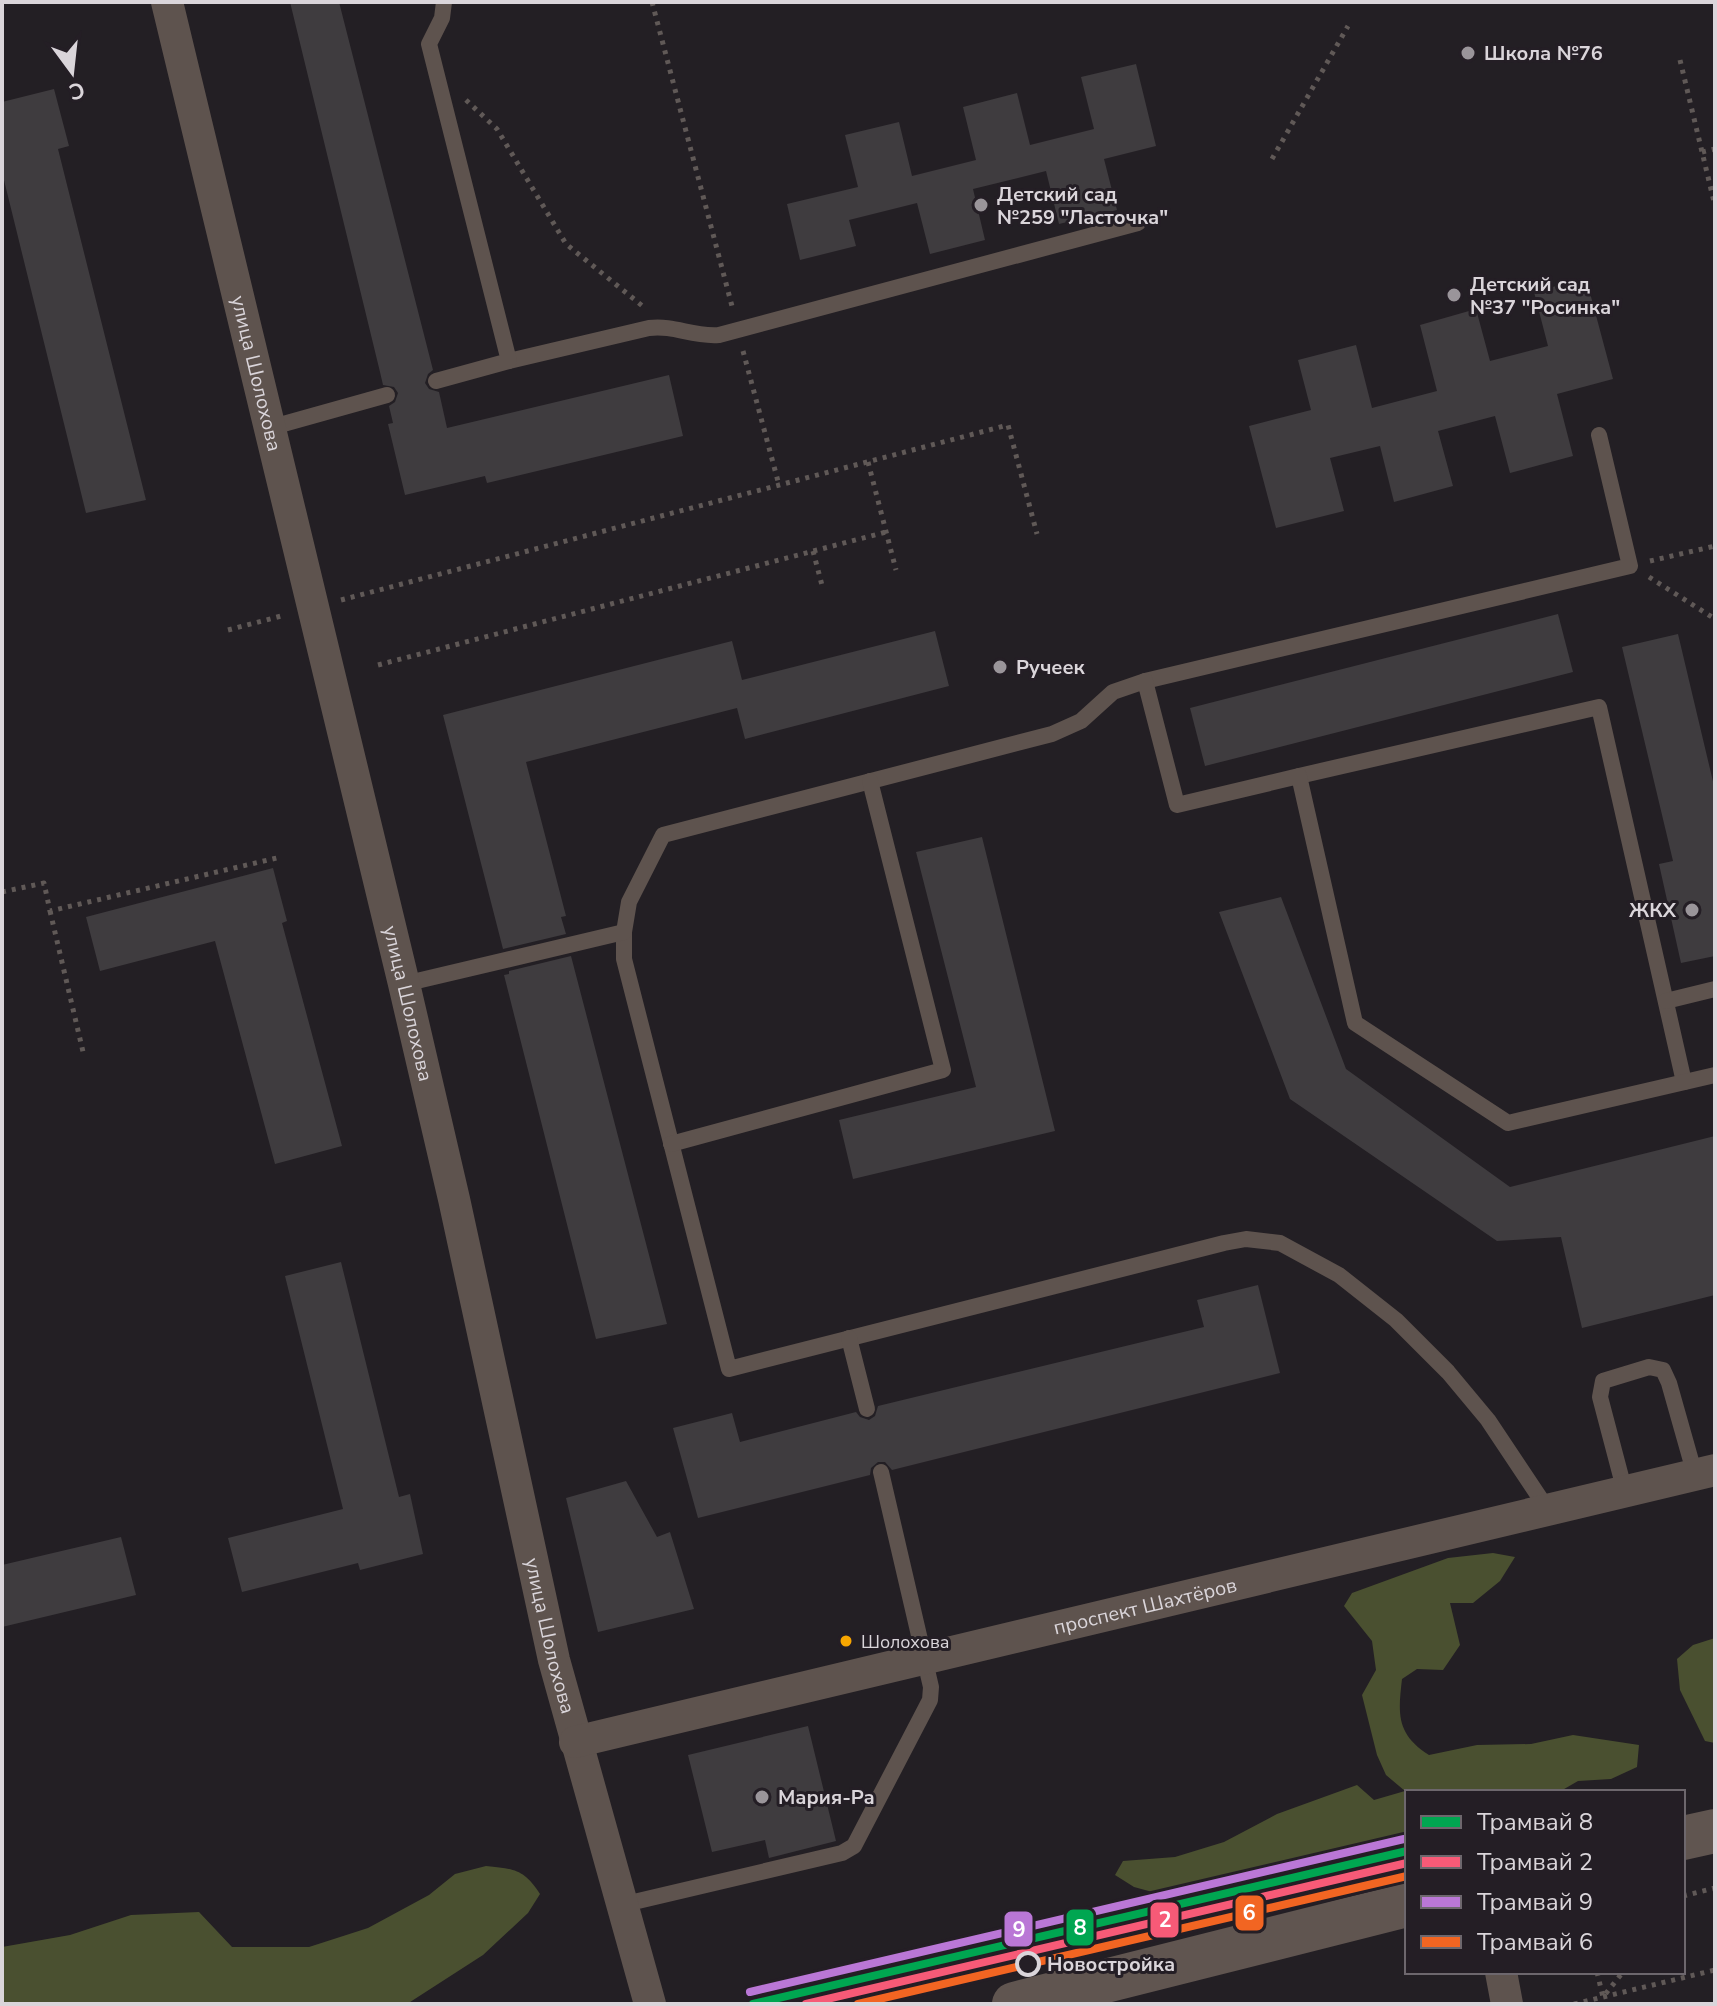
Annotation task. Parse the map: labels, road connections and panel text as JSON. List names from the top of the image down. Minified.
{"streets":{"street":["улица Шолохова","проспект Шахтёров"]},"crossings":[["улица Шолохова","проспект Шахтёров"]],"places":["Школа №76","Детский сад №259 \"Ласточка\"","Детский сад №37 \"Росинка\"","Ручеек","ЖКХ","Шолохова","Мария-Ра","Новостройка"],"lines":["tram line 9","tram line 8","tram line 2","tram line 6"],"legend":["Трамвай 8","Трамвай 2","Трамвай 9","Трамвай 6"],"north":"bottom"}
